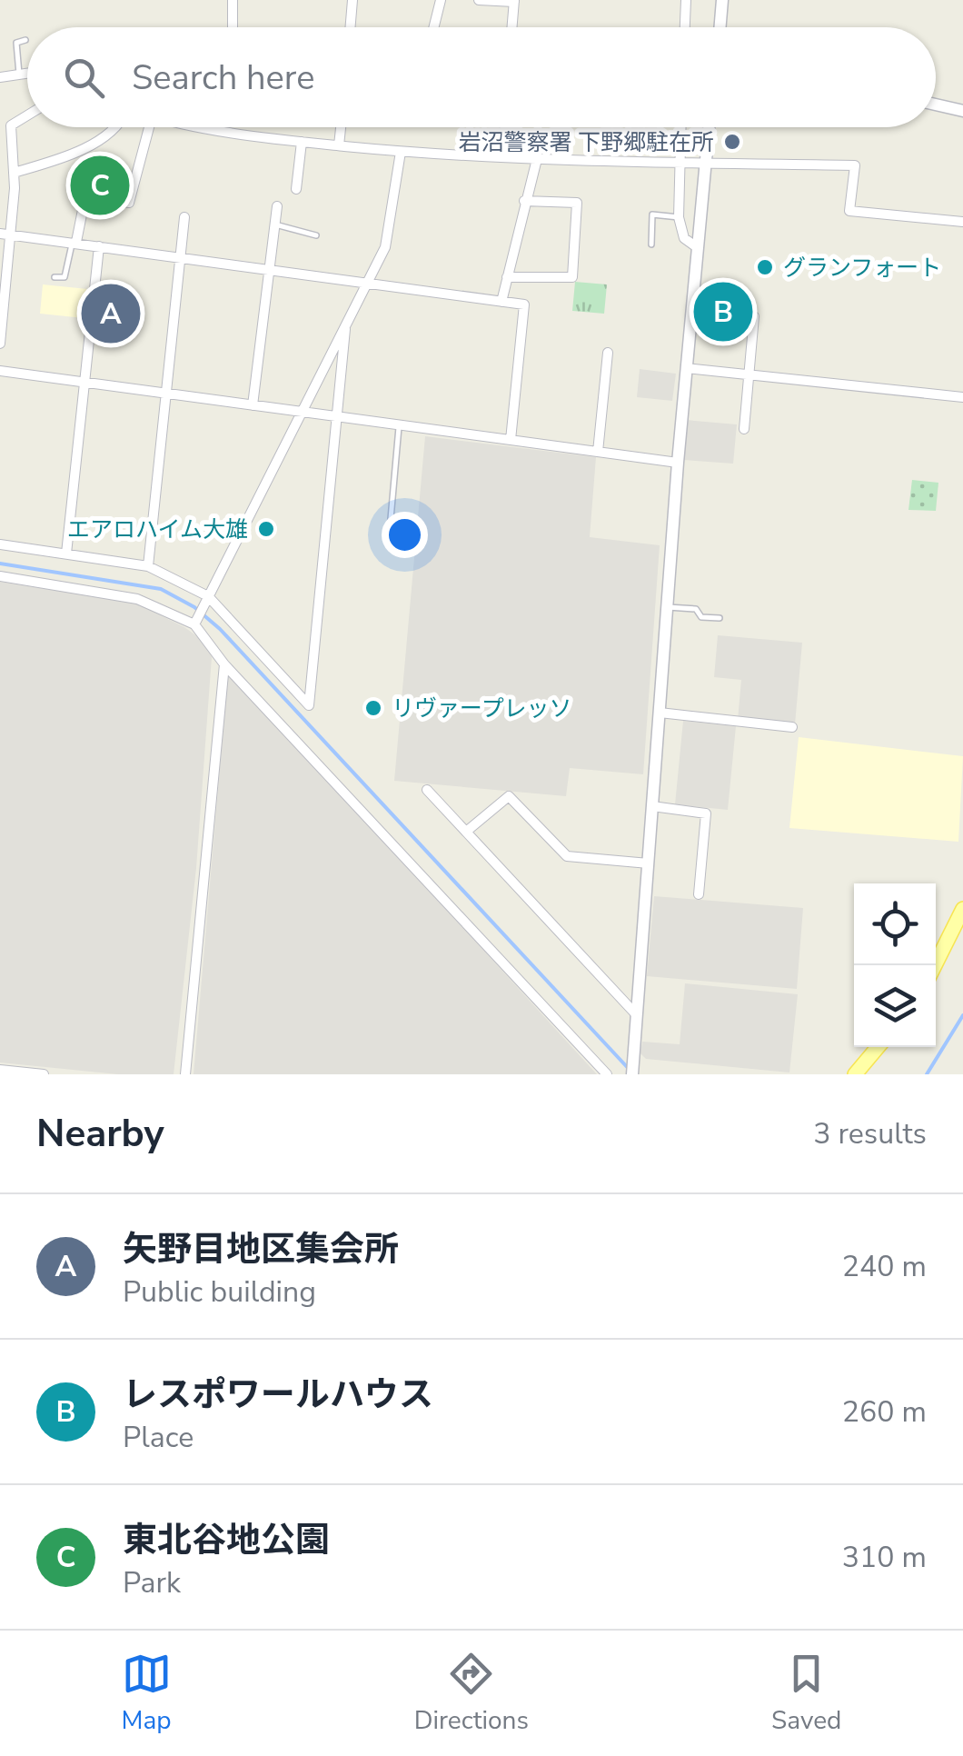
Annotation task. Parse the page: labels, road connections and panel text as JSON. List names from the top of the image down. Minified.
{"places":["岩沼警察署 下野郷駐在所","グランフォート","エアロハイム大雄","リヴァープレッソ"],"page":{"search":"Search here","pins":["C","B","A"],"heading":["Nearby","3 results"],"list":[{"mark":"A","name":"矢野目地区集会所","note":"Public building","value":"240 m"},{"mark":"B","name":"レスポワールハウス","note":"Place","value":"260 m"},{"mark":"C","name":"東北谷地公園","note":"Park","value":"310 m"}],"nav":["Map","Directions","Saved"]}}
